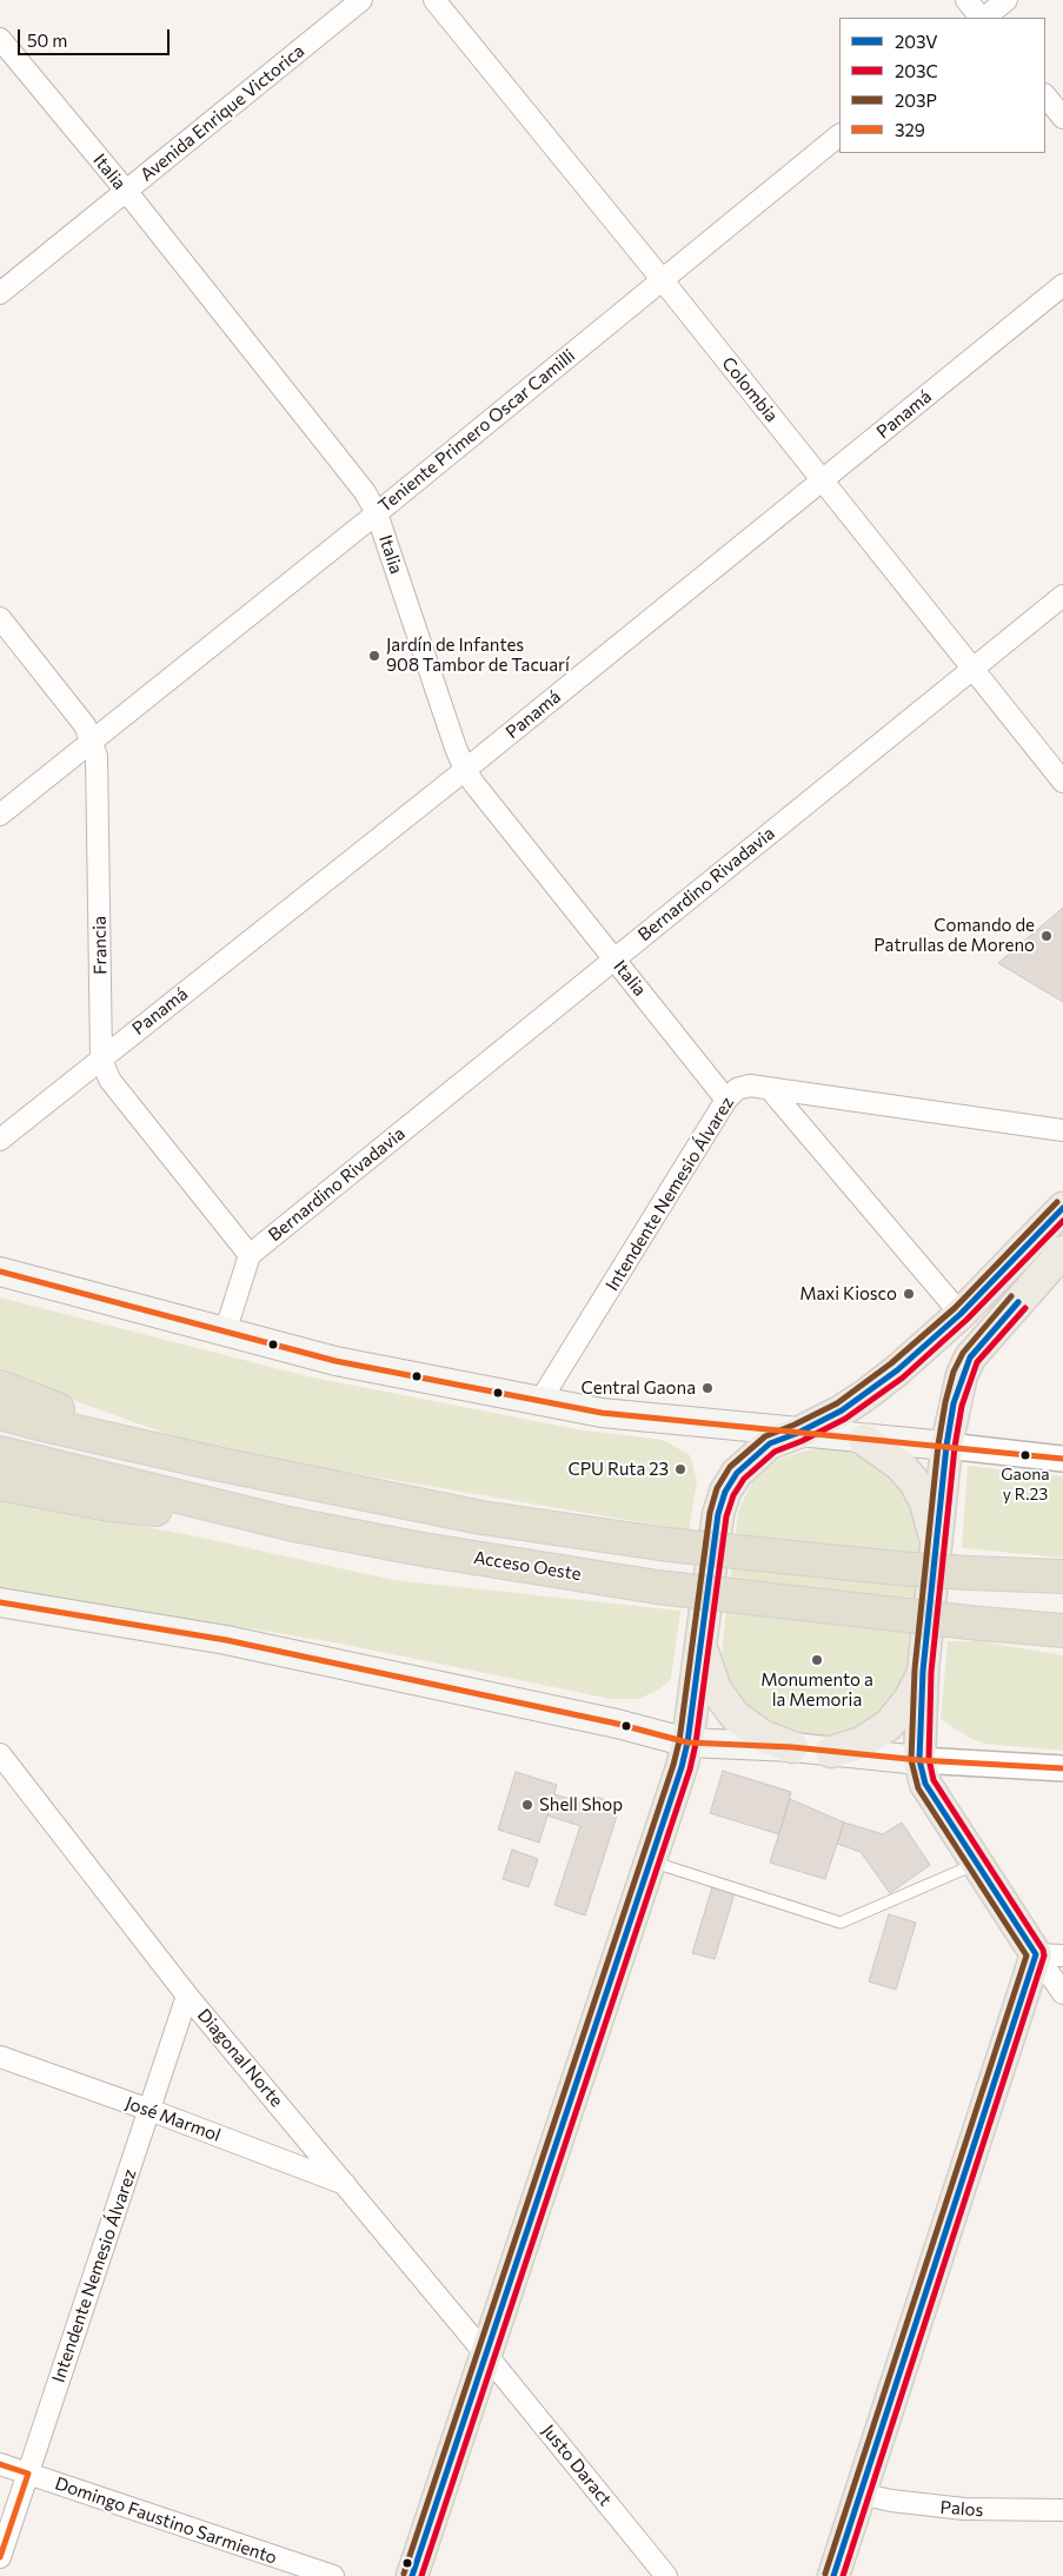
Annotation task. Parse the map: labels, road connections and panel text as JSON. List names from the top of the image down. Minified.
{"streets":{"highway":["Acceso Oeste"],"street":["Avenida Enrique Victorica","Italia","Colombia","Panamá","Teniente Primero Oscar Camilli","Bernardino Rivadavia","Francia","Intendente Nemesio Álvarez","Diagonal Norte","José Marmol","Justo Daract","Palos","Domingo Faustino Sarmiento"]},"crossings":[["Avenida Enrique Victorica","Italia"],["Italia","Panamá"],["Italia","Teniente Primero Oscar Camilli"],["Italia","Bernardino Rivadavia"],["Italia","Intendente Nemesio Álvarez"],["Colombia","Panamá"],["Colombia","Teniente Primero Oscar Camilli"],["Colombia","Bernardino Rivadavia"],["Panamá","Francia"],["Teniente Primero Oscar Camilli","Francia"],["Bernardino Rivadavia","Francia"],["Intendente Nemesio Álvarez","Diagonal Norte"],["Intendente Nemesio Álvarez","José Marmol"],["Intendente Nemesio Álvarez","Domingo Faustino Sarmiento"],["Diagonal Norte","José Marmol"],["Diagonal Norte","Justo Daract"]],"places":["Jardín de Infantes 908 Tambor de Tacuarí","Comando de Patrullas de Moreno","Maxi Kiosco","Central Gaona","Gaona y R.23","CPU Ruta 23","Monumento a la Memoria","Shell Shop"],"lines":["transit line 203P","transit line 203V","transit line 203C","transit line 329"],"legend":["203V","203C","203P","329"],"scale_bar":"50 m"}
